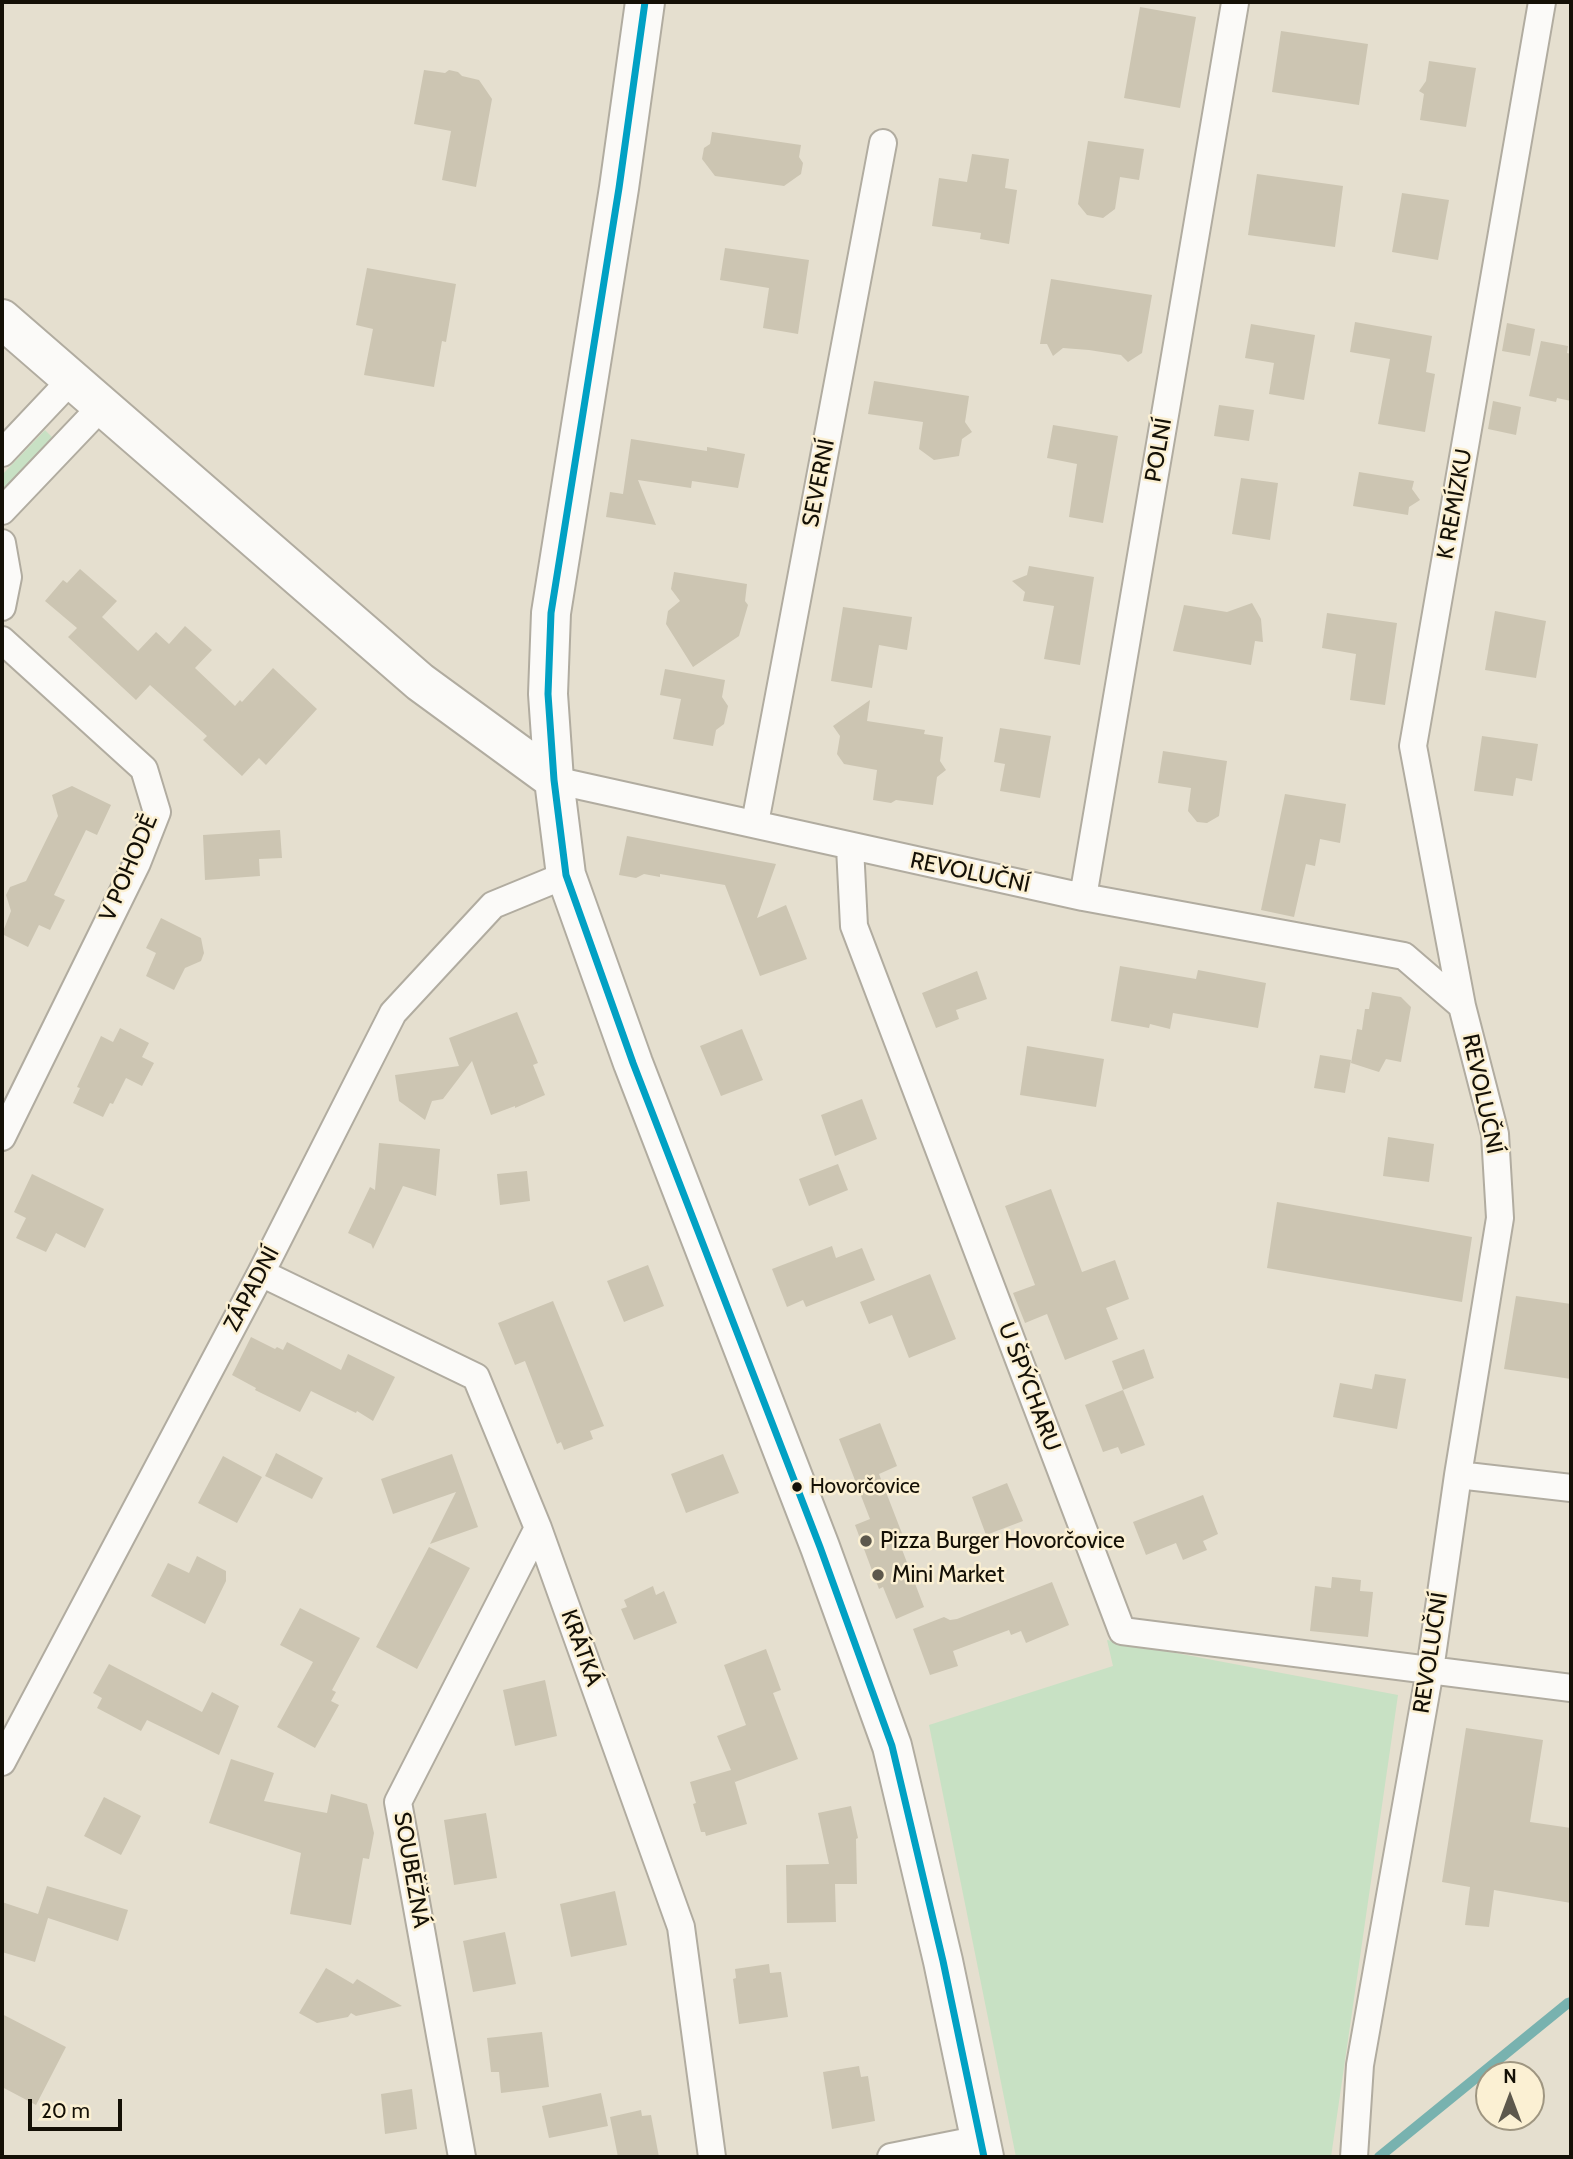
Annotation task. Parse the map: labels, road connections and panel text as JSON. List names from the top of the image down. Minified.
{"streets":{"street":["POLNÍ","SEVERNÍ","K REMÍZKU","V POHODĚ","REVOLUČNÍ","ZÁPADNÍ","U ŠPÝCHARU","KRÁTKÁ","SOUBĚŽNÁ"]},"crossings":[["POLNÍ","REVOLUČNÍ"],["SEVERNÍ","REVOLUČNÍ"],["K REMÍZKU","REVOLUČNÍ"],["REVOLUČNÍ","U ŠPÝCHARU"],["ZÁPADNÍ","KRÁTKÁ"],["KRÁTKÁ","SOUBĚŽNÁ"]],"places":["Hovorčovice","Pizza Burger Hovorčovice","Mini Market"],"scale_bar":"20 m","north":"top"}
